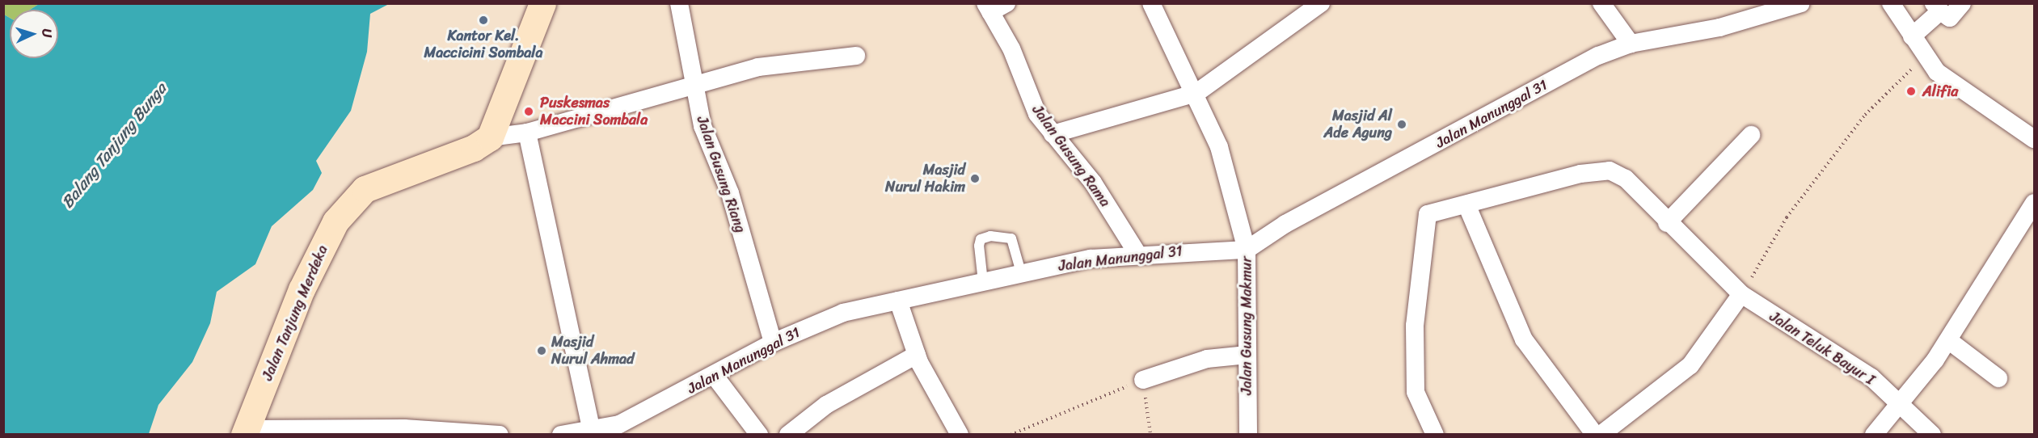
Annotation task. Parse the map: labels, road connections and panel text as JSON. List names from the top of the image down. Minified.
{"streets":{"street":["Jalan Manunggal 31","Jalan Gusung Rama","Jalan Gusung Riang","Jalan Tanjung Merdeka","Jalan Gusung Makmur","Jalan Teluk Bayur I"]},"crossings":[["Jalan Manunggal 31","Jalan Gusung Rama"],["Jalan Manunggal 31","Jalan Gusung Riang"],["Jalan Manunggal 31","Jalan Gusung Makmur"]],"water":["Balang Tanjung Bunga"],"places":["Kantor Kel. Maccicini Sombala","Alifia","Puskesmas Maccini Sombala","Masjid Al Ade Agung","Masjid Nurul Hakim","Masjid Nurul Ahmad"],"north":"right"}
